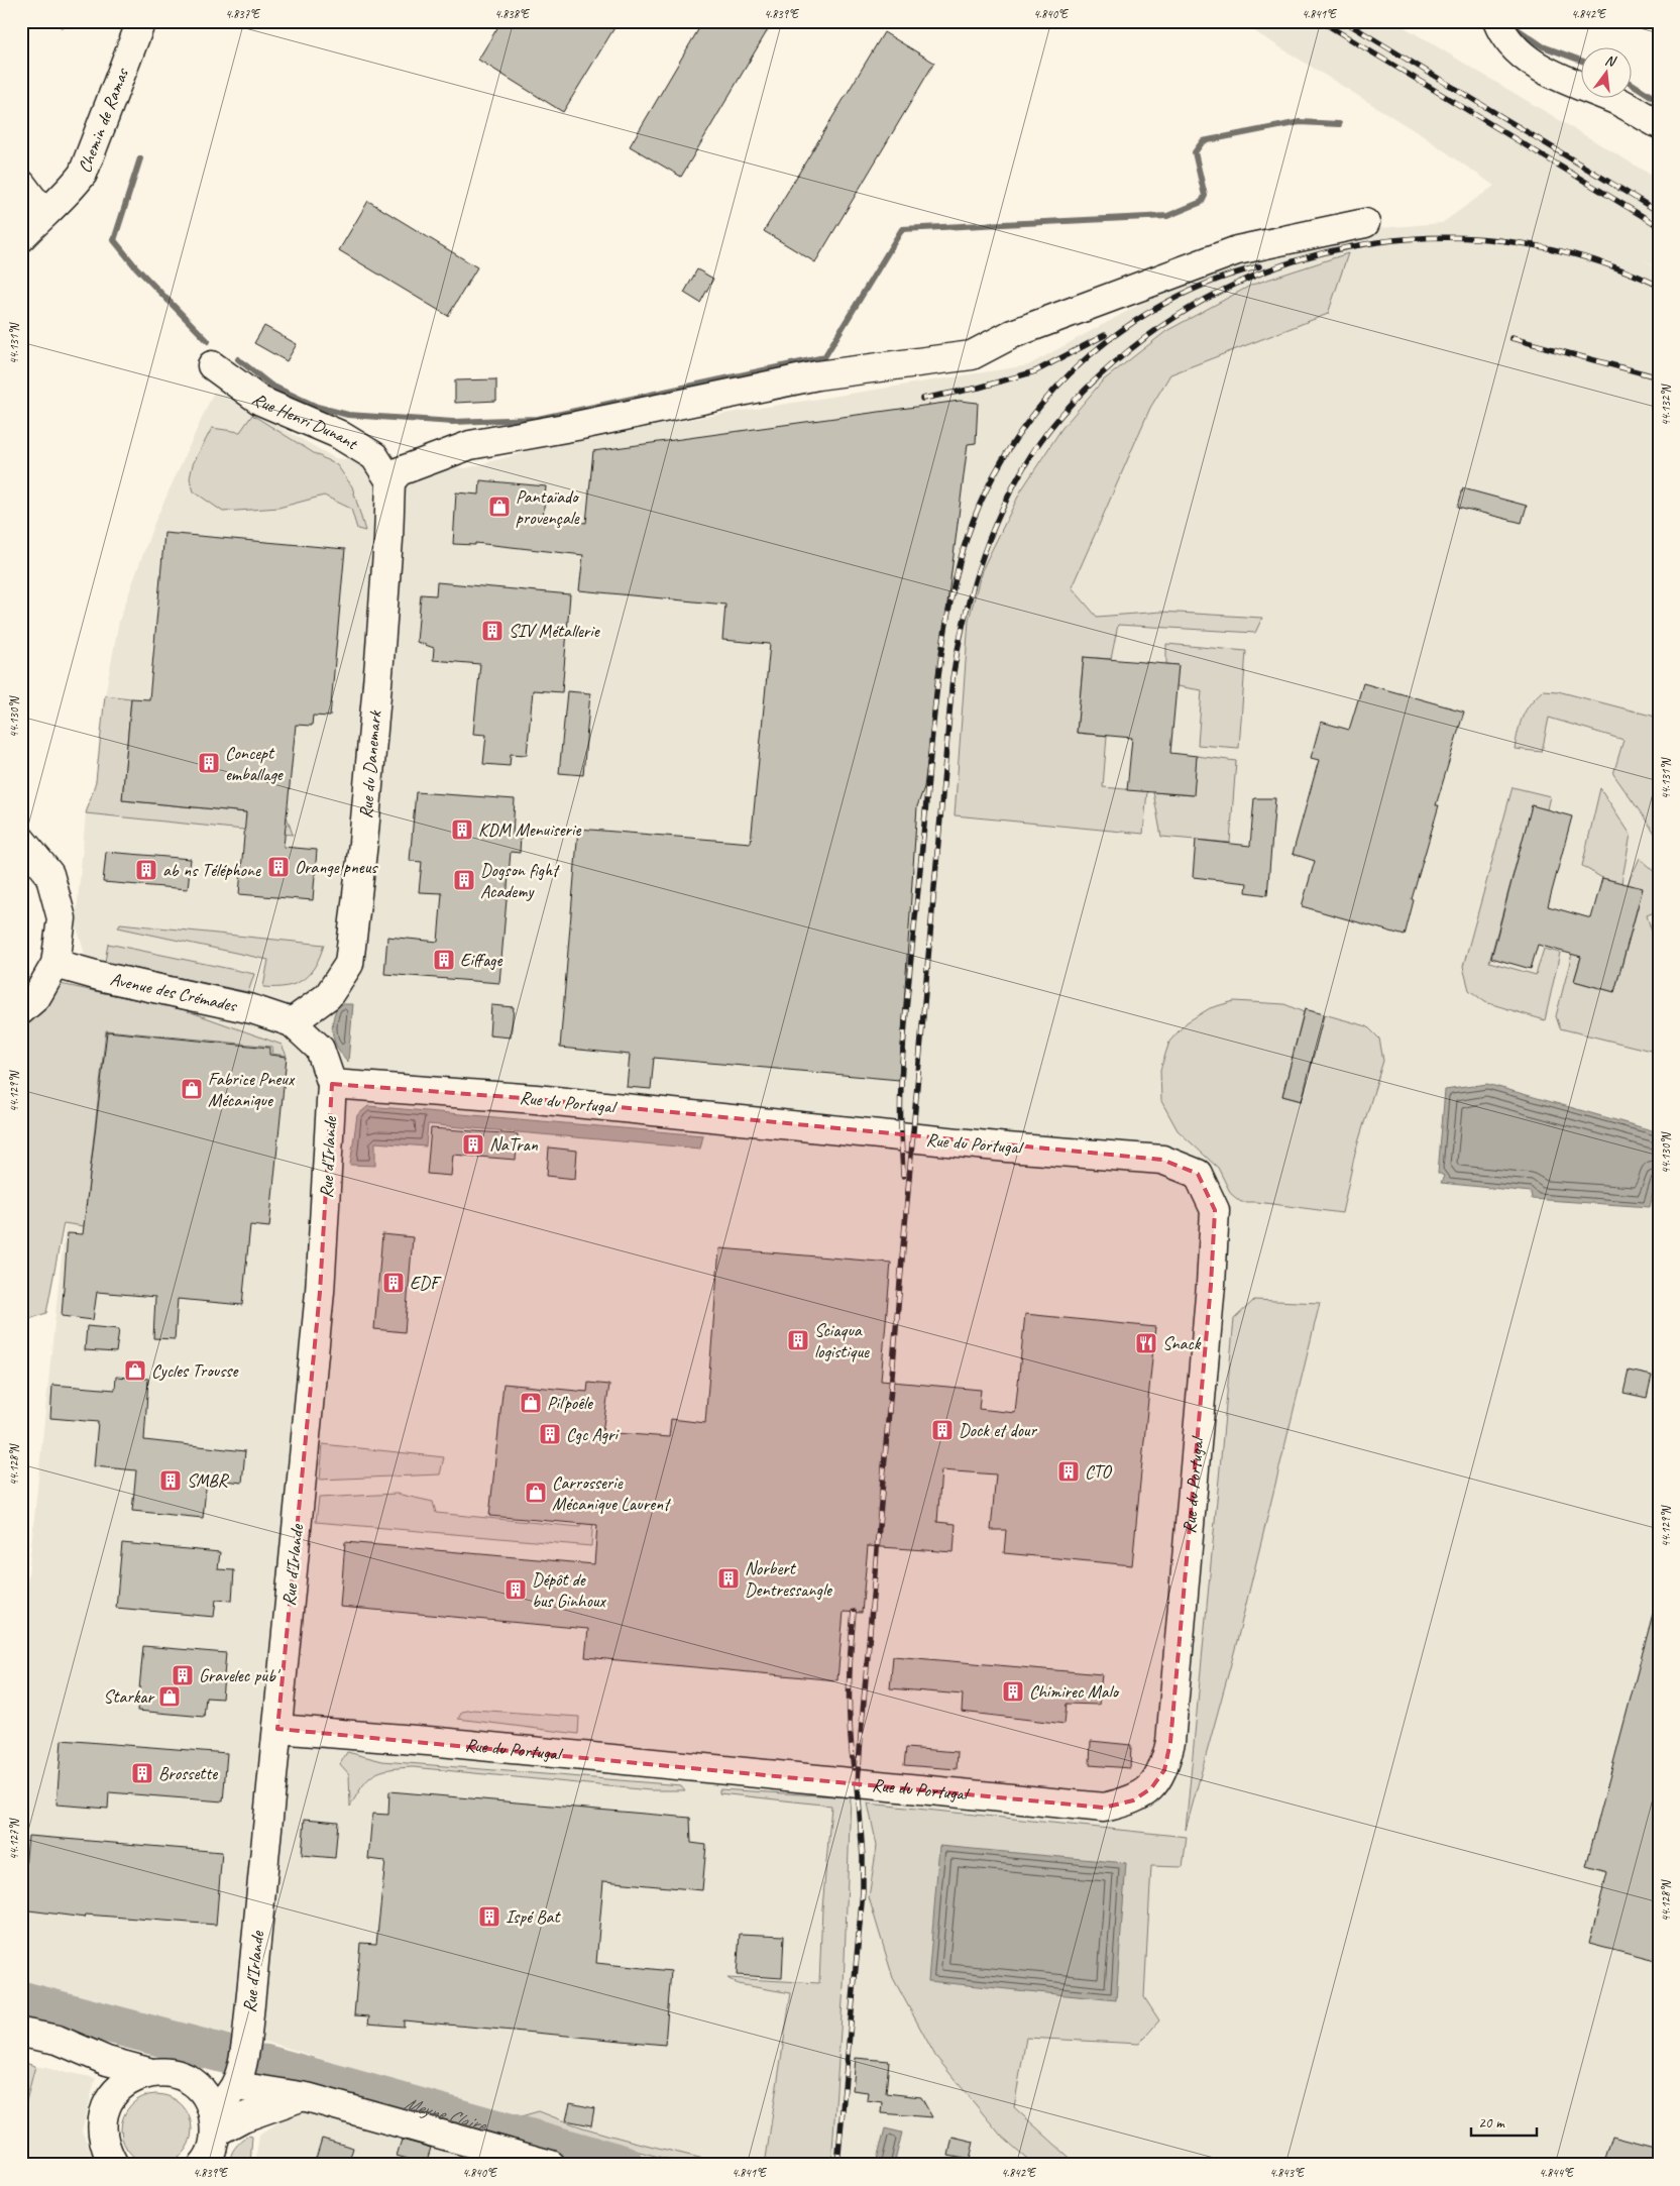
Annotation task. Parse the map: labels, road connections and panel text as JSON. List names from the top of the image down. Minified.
{"streets":{"street":["Chemin de Ramas","Rue Henri Dunant","Rue du Danemark","Avenue des Crémades","Rue du Portugal","Rue d'Irlande"]},"crossings":[["Rue Henri Dunant","Rue du Danemark"],["Rue du Danemark","Avenue des Crémades"],["Rue du Danemark","Rue d'Irlande"],["Avenue des Crémades","Rue d'Irlande"],["Rue du Portugal","Rue d'Irlande"]],"water":["Meyne Claire"],"places":{"shop":["Pantaïado provençale","Fabrice Pneux Mécanique","Cycles Trousse","Pil’poêle","Carrosserie Mécanique Laurent","Starkar"],"building":["SIV Métallerie","Concept emballage","KDM Menuiserie","Orange pneus","ab ns Téléphone","Dogson fight Academy","Eiffage","NaTran","EDF","Sciaqua logistique","Dock et dour","Cgc Agri","CTO","SMBR","Norbert Dentressangle","Dépôt de bus Ginhoux","Gravelec pub'","Chimirec Malo","Brossette","Ispé Bat"],"restaurant":["Snack"]},"scale_bar":"20 m","north":"top","coordinates":["4.837°E","4.838°E","4.839°E","4.840°E","4.841°E","4.842°E","44.131°N","44.132°N","44.130°N","44.129°N","44.128°N","44.127°N","4.843°E","4.844°E"]}
